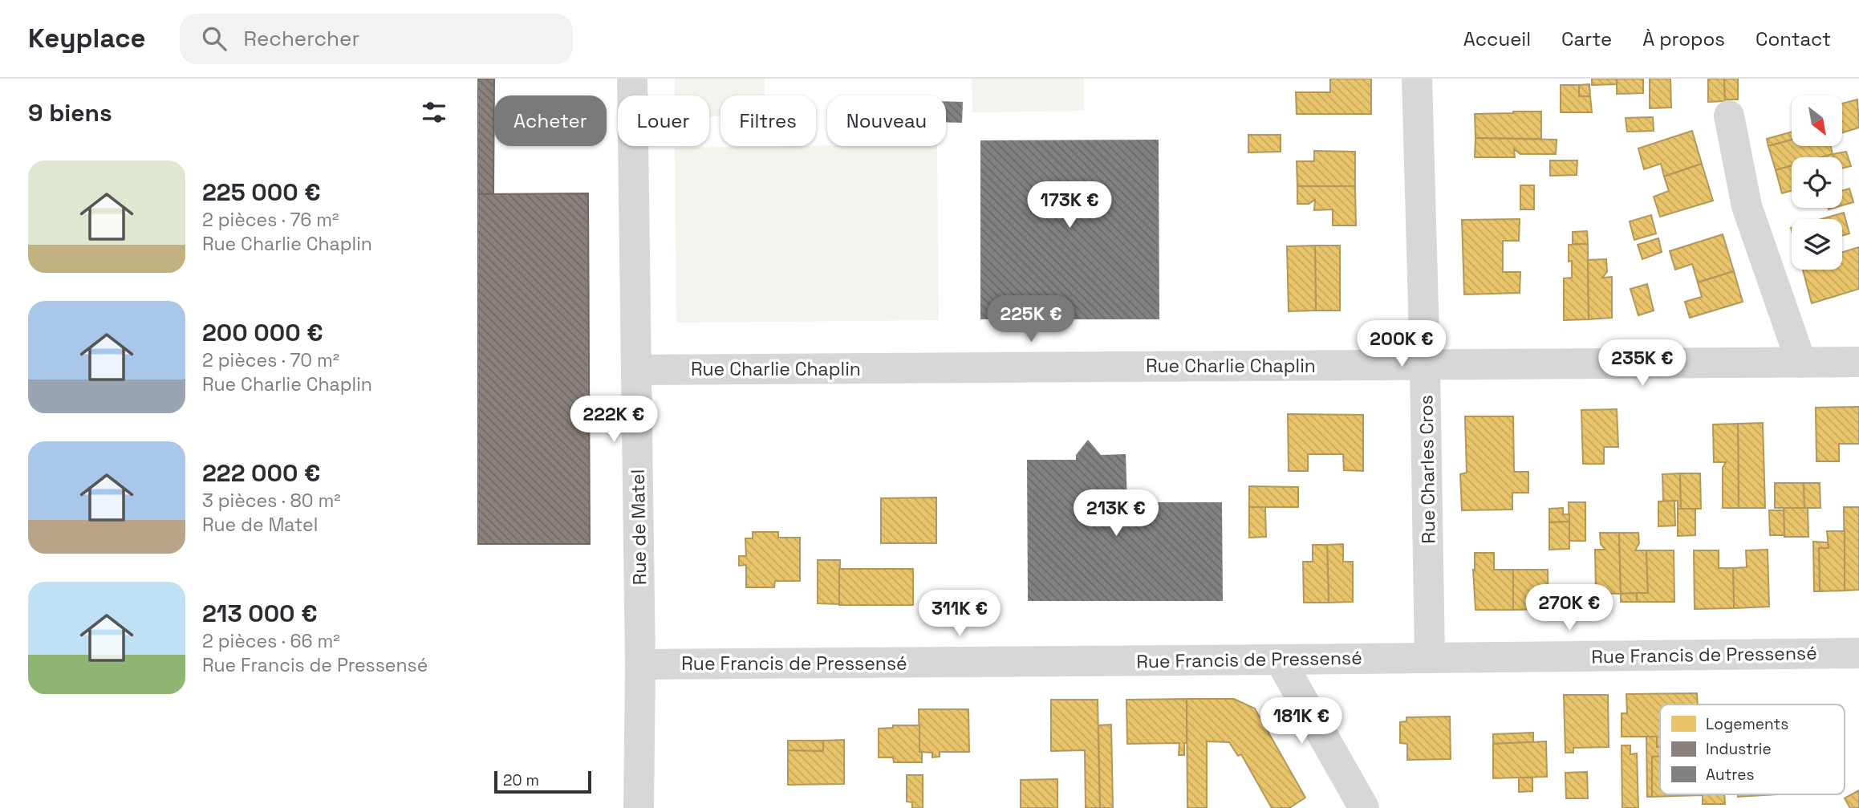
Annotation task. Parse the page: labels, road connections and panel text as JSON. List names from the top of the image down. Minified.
{"streets":{"street":["Rue Charlie Chaplin","Rue Charles Cros","Rue de Matel","Rue Francis de Pressensé"]},"crossings":[["Rue Charlie Chaplin","Rue Charles Cros"],["Rue Charlie Chaplin","Rue de Matel"],["Rue Charles Cros","Rue Francis de Pressensé"],["Rue de Matel","Rue Francis de Pressensé"]],"legend":["Logements","Industrie","Autres"],"scale_bar":"20 m","north":"bottom right","page":{"header":"Keyplace","search":"Rechercher","nav":["Accueil","Carte","À propos","Contact"],"heading":"9 biens","chip":["Acheter","Louer","Filtres","Nouveau"],"list":[{"name":"225 000 €","note":"2 pièces · 76 m² · Rue Charlie Chaplin"},{"name":"200 000 €","note":"2 pièces · 70 m² · Rue Charlie Chaplin"},{"name":"222 000 €","note":"3 pièces · 80 m² · Rue de Matel"},{"name":"213 000 €","note":"2 pièces · 66 m² · Rue Francis de Pressensé"}],"price":["173K €","225K €","200K €","235K €","222K €","213K €","270K €","311K €","181K €"],"scale":"20 m"}}
